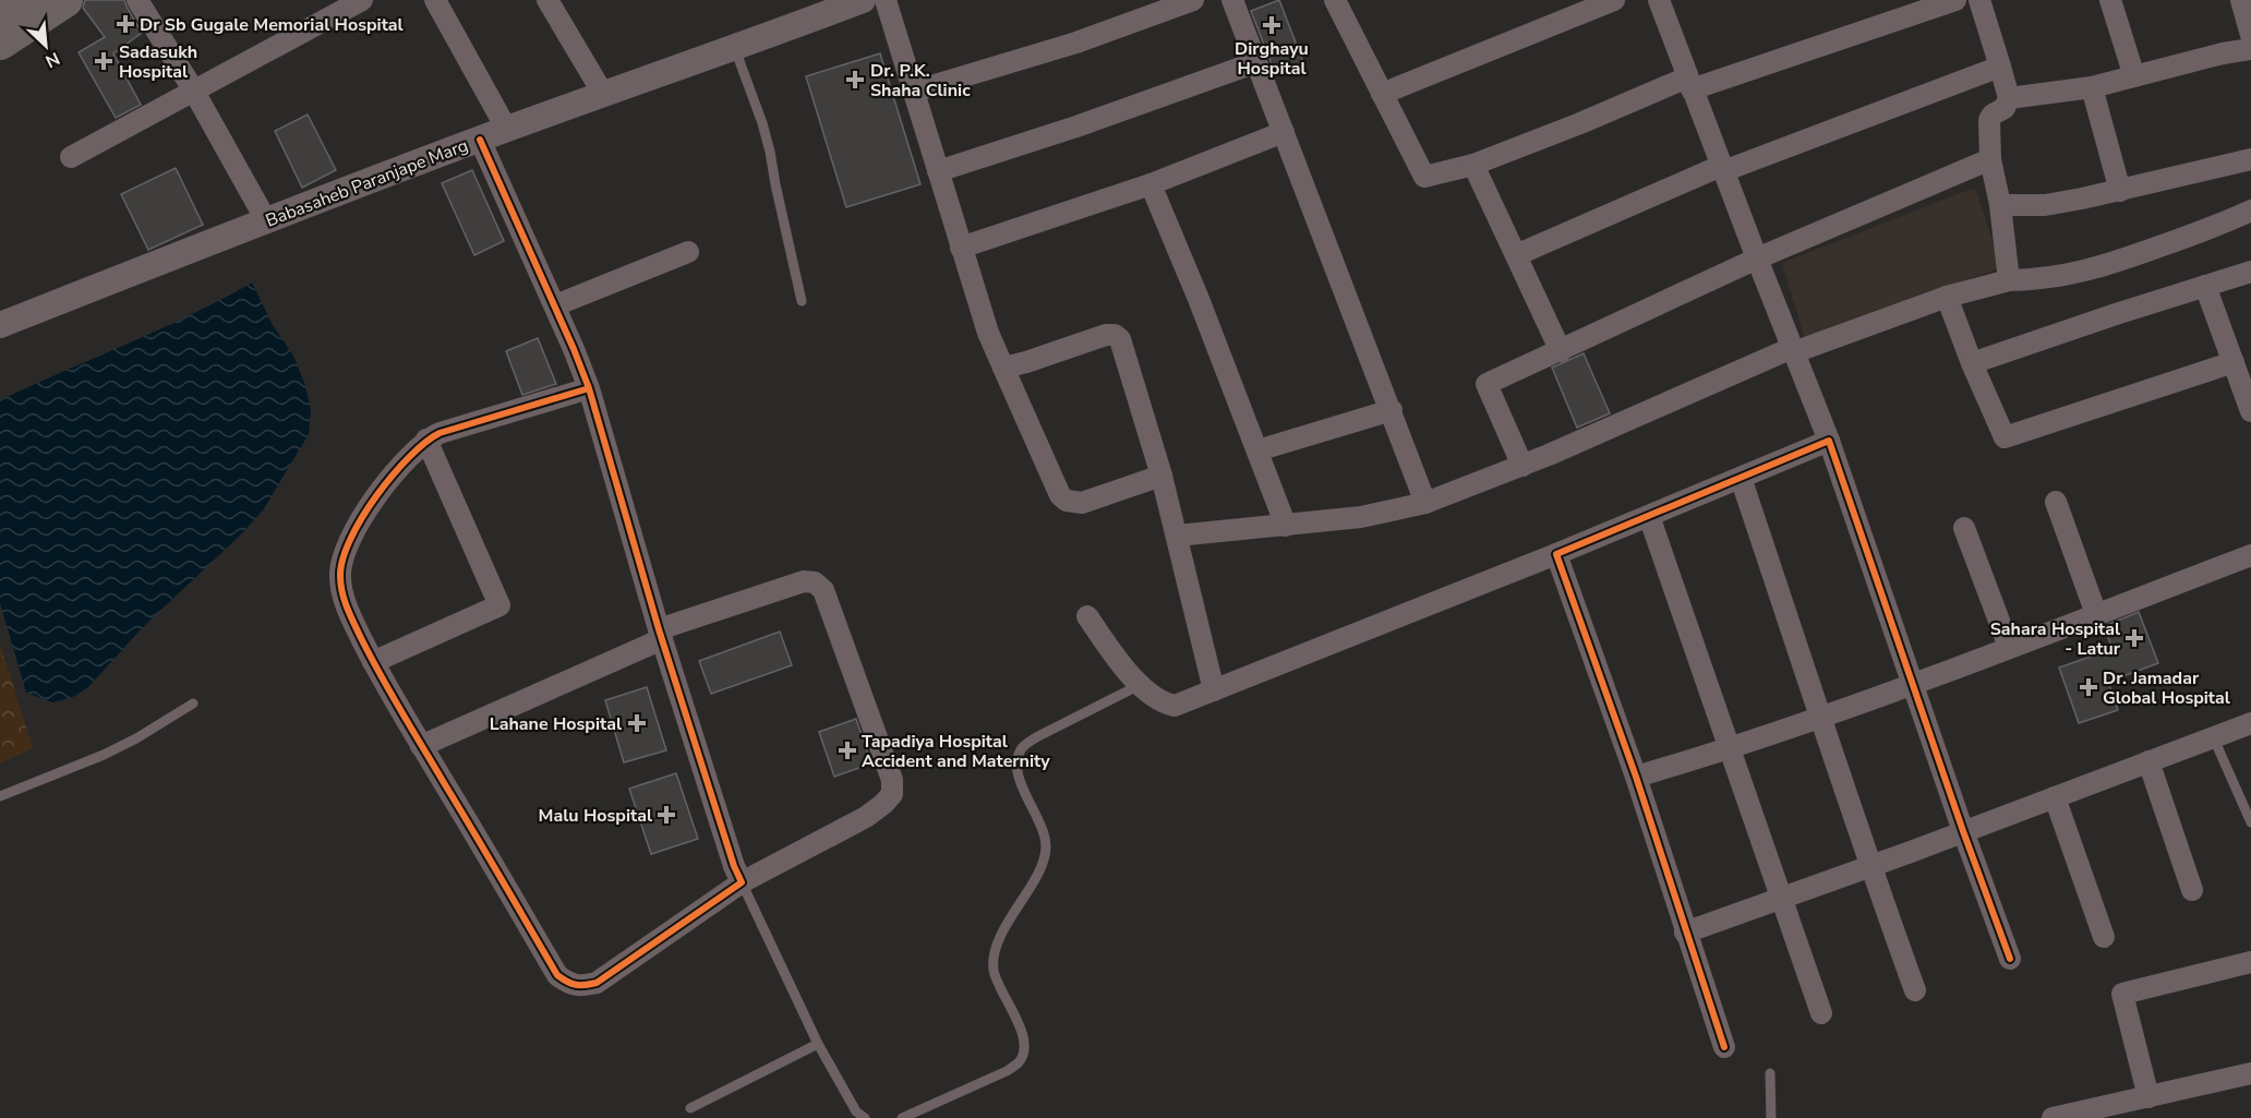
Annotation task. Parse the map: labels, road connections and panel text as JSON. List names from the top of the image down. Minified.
{"streets":{"street":["Babasaheb Paranjape Marg"]},"places":{"health":["Dr Sb Gugale Memorial Hospital","Dirghayu Hospital","Sadasukh Hospital","Dr. P.K. Shaha Clinic","Sahara Hospital - Latur","Dr. Jamadar Global Hospital","Lahane Hospital","Tapadiya Hospital Accident and Maternity","Malu Hospital"]},"north":"bottom right"}
